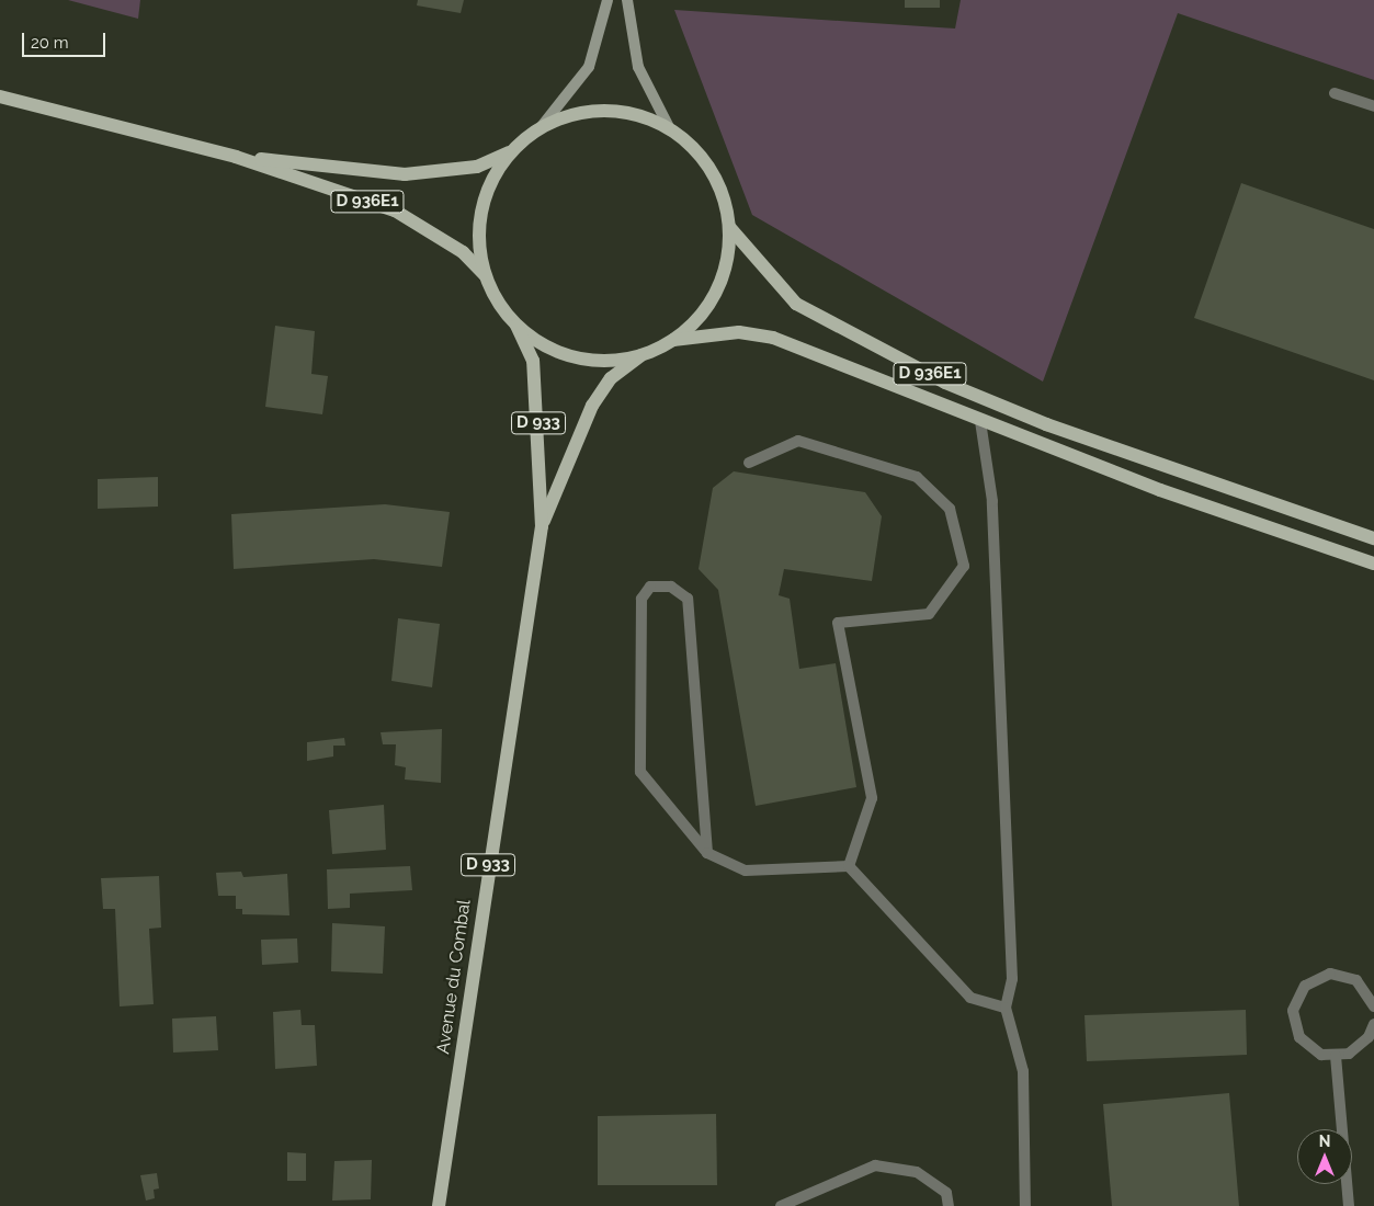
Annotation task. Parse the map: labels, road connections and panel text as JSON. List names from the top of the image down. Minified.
{"streets":{"main road":["D 936E1","D 933","Avenue du Combal"]},"crossings":[["D 933","Avenue du Combal"]],"scale_bar":"20 m","north":"top"}
